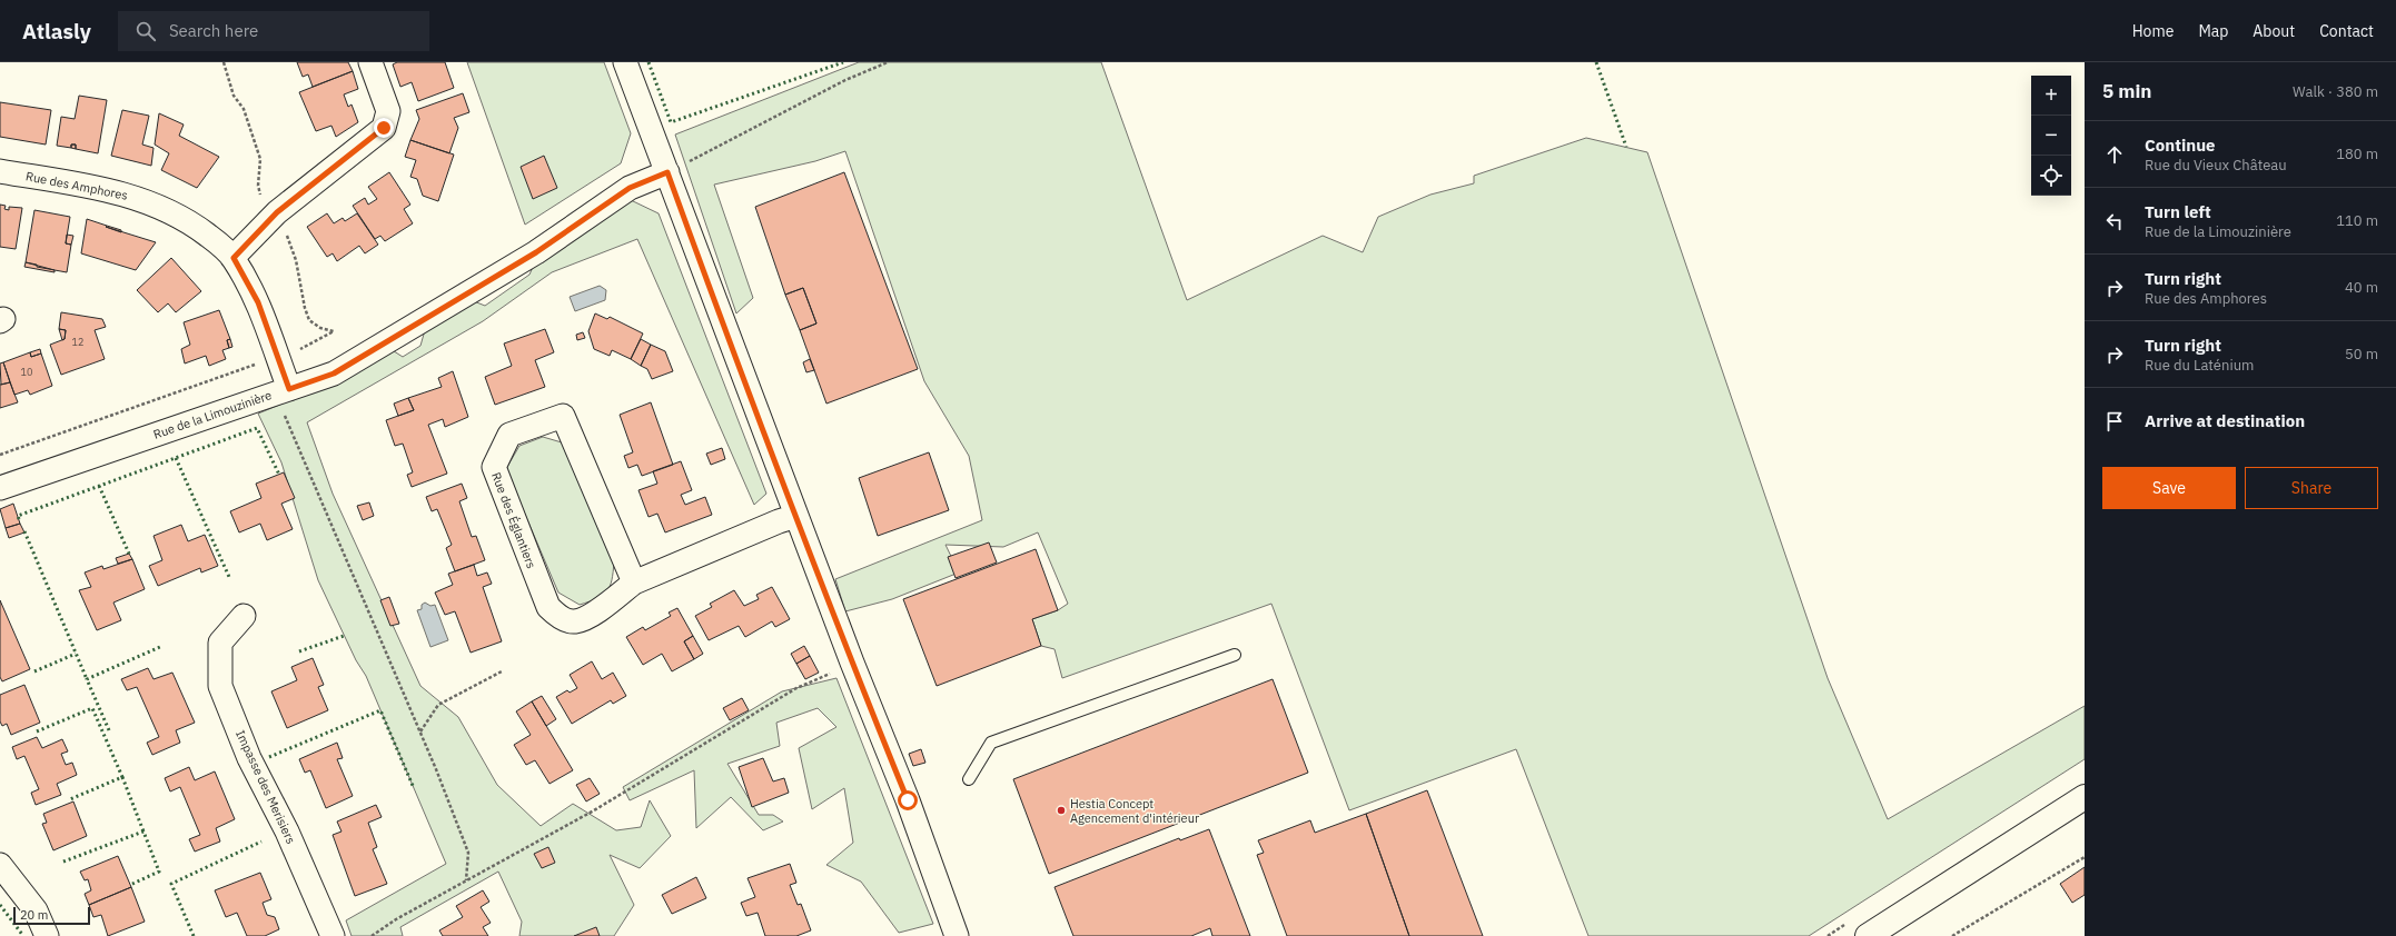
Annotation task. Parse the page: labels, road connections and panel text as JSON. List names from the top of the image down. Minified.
{"streets":{"street":["Rue des Amphores","Rue de la Limouzinière","Rue des Églantiers","Impasse des Merisiers"]},"crossings":[["Rue des Amphores","Rue de la Limouzinière"]],"places":["Hestia Concept Agencement d'intérieur"],"house_numbers":["12","10"],"scale_bar":"20 m","page":{"header":"Atlasly","search":"Search here","nav":["Home","Map","About","Contact"],"heading":["5 min","Walk · 380 m"],"map_buttons":["+","−"],"list":[["Continue","Rue du Vieux Château","180 m"],["Turn left","Rue de la Limouzinière","110 m"],["Turn right","Rue des Amphores","40 m"],["Turn right","Rue du Laténium","50 m"],"Arrive at destination"],"buttons":["Save","Share"],"scale":"20 m"}}
